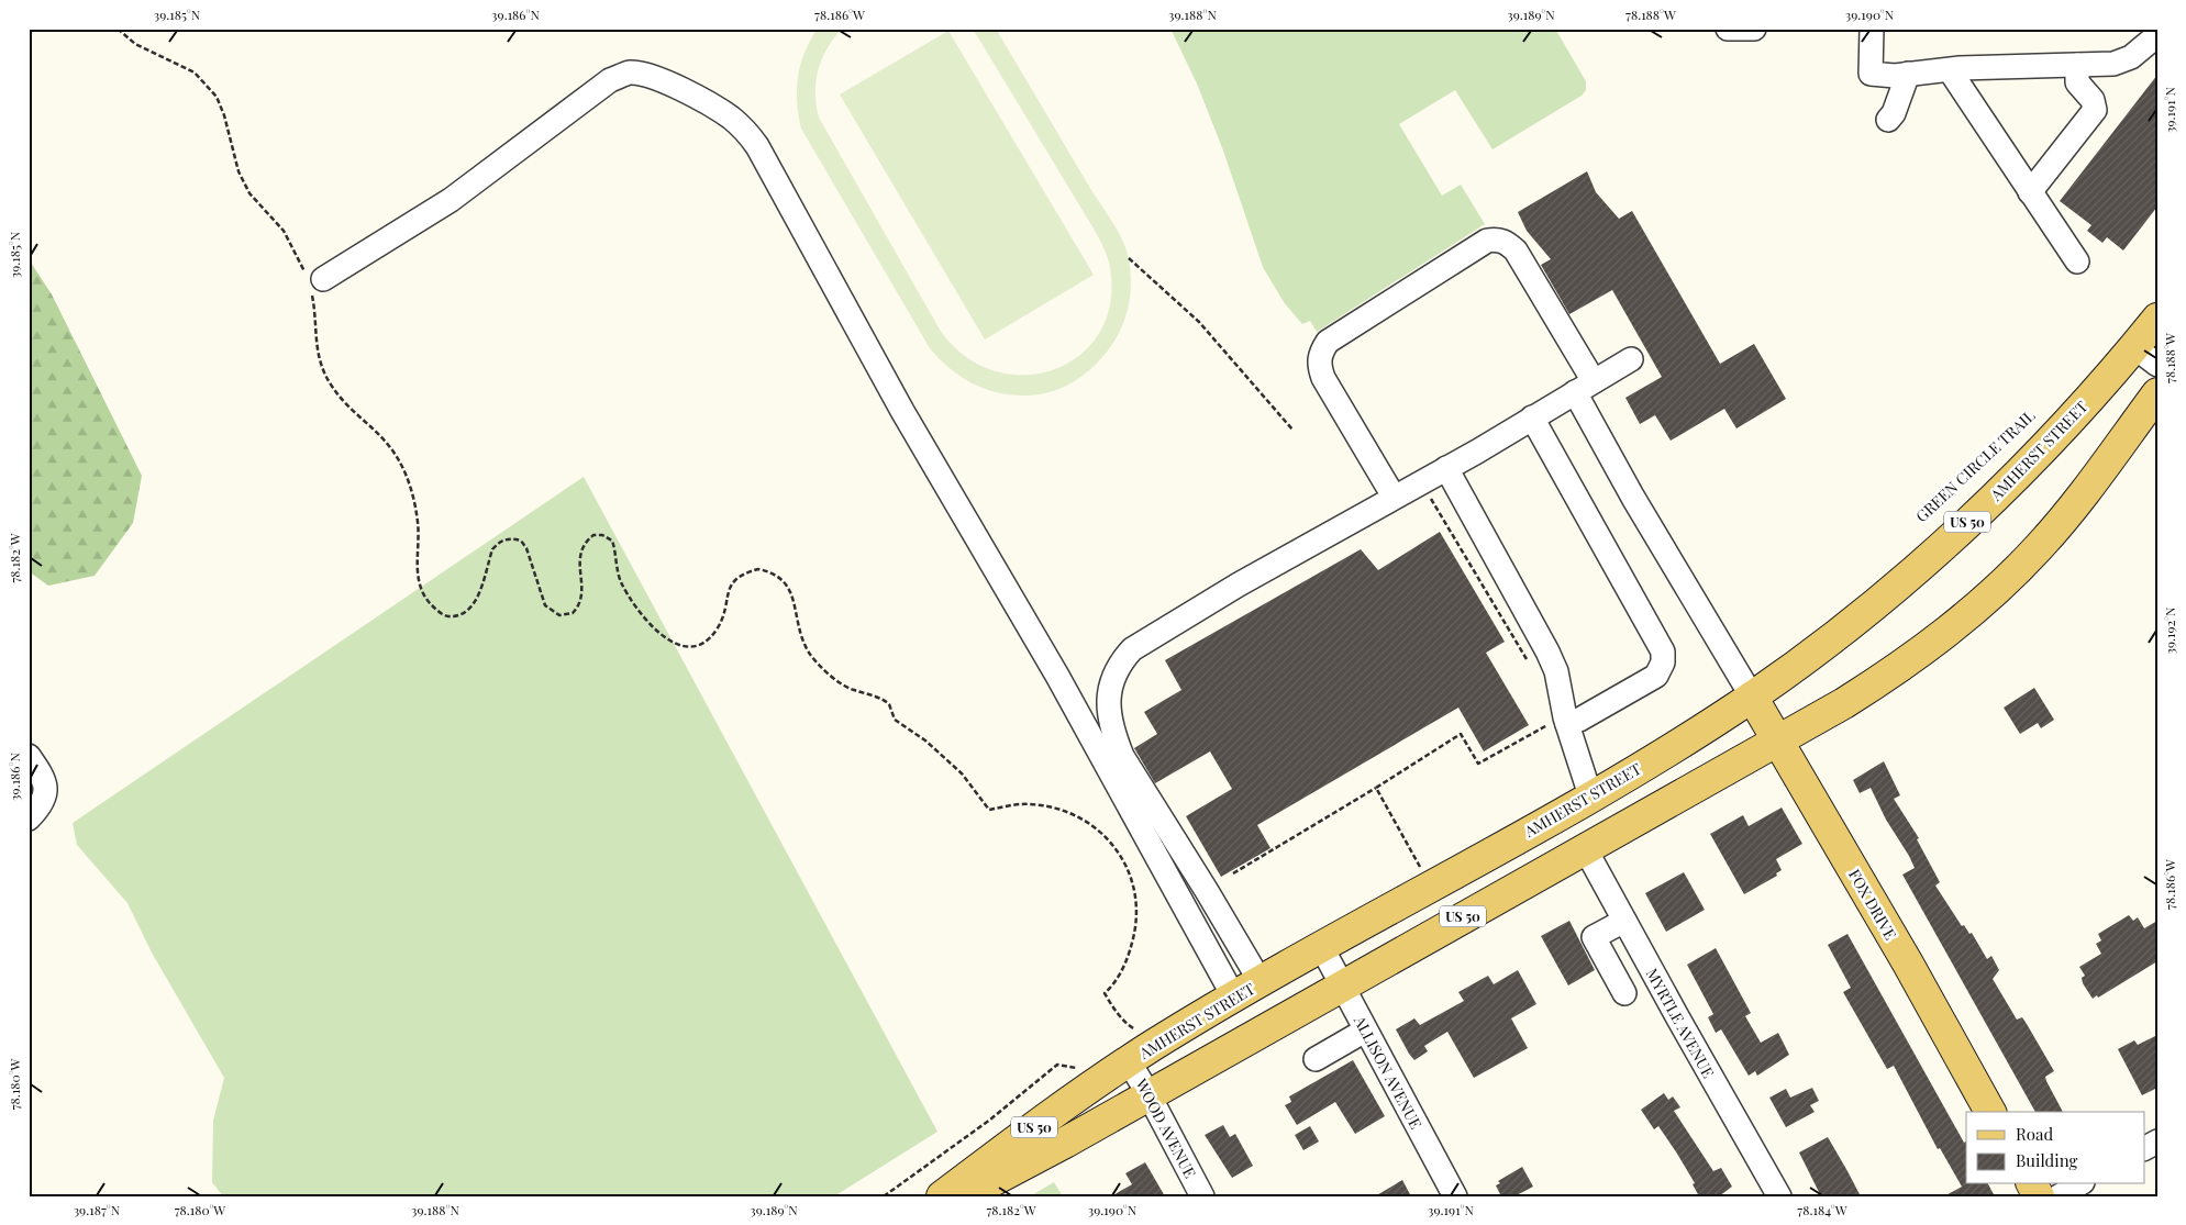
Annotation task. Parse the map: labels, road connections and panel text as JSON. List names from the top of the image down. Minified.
{"streets":{"main road":["AMHERST STREET","US 50","FOX DRIVE"],"street":["MYRTLE AVENUE","ALLISON AVENUE","WOOD AVENUE"]},"crossings":[["AMHERST STREET","FOX DRIVE"],["AMHERST STREET","ALLISON AVENUE"],["AMHERST STREET","WOOD AVENUE"],["US 50","FOX DRIVE"],["US 50","MYRTLE AVENUE"],["US 50","ALLISON AVENUE"],["US 50","WOOD AVENUE"]],"legend":["Road","Building"],"coordinates":["39.185°N","39.186°N","78.186°W","39.188°N","39.189°N","78.188°W","39.190°N","39.191°N","78.182°W","39.192°N","78.180°W","39.187°N","78.184°W"]}
